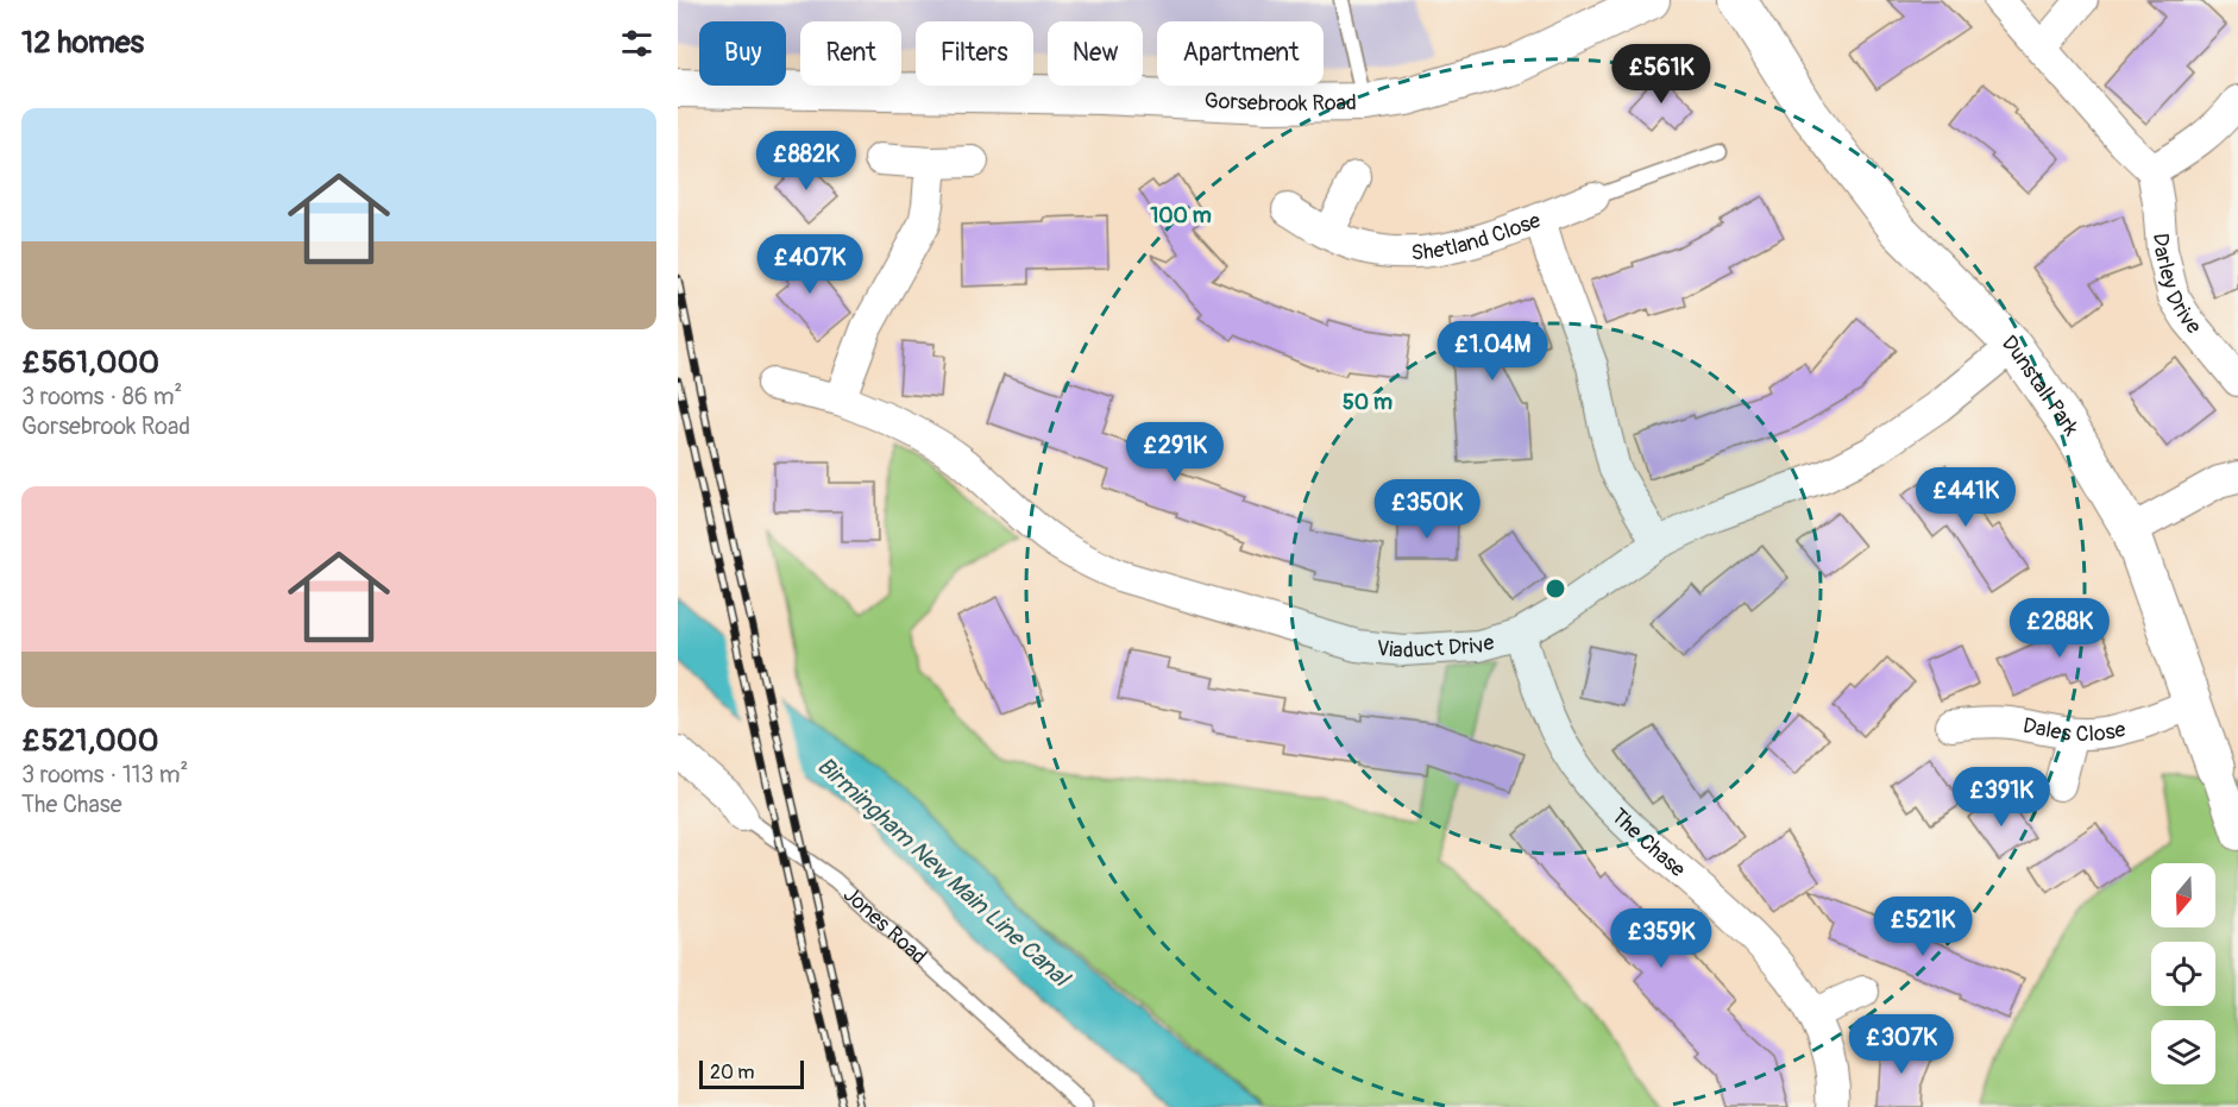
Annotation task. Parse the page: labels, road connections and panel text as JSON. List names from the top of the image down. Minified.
{"streets":{"street":["Gorsebrook Road","Shetland Close","Darley Drive","Dunstall Park","Viaduct Drive","Dales Close","The Chase","Jones Road"]},"crossings":[["Shetland Close","Viaduct Drive"],["Dunstall Park","Viaduct Drive"],["Dunstall Park","Dales Close"],["Viaduct Drive","The Chase"]],"water":["Birmingham New Main Line Canal"],"scale_bar":"20 m","north":"bottom","page":{"heading":"12 homes","chip":["Buy","Rent","Filters","New","Apartment"],"price":["£561K","£882K","£407K","£1.04M","£291K","£441K","£350K","£288K","£391K","£521K","£359K","£307K"],"list":[{"name":"£561,000","note":"3 rooms · 86 m² · Gorsebrook Road"},{"name":"£521,000","note":"3 rooms · 113 m² · The Chase"}],"scale":"20 m"},"rings":["100 m","50 m"]}
